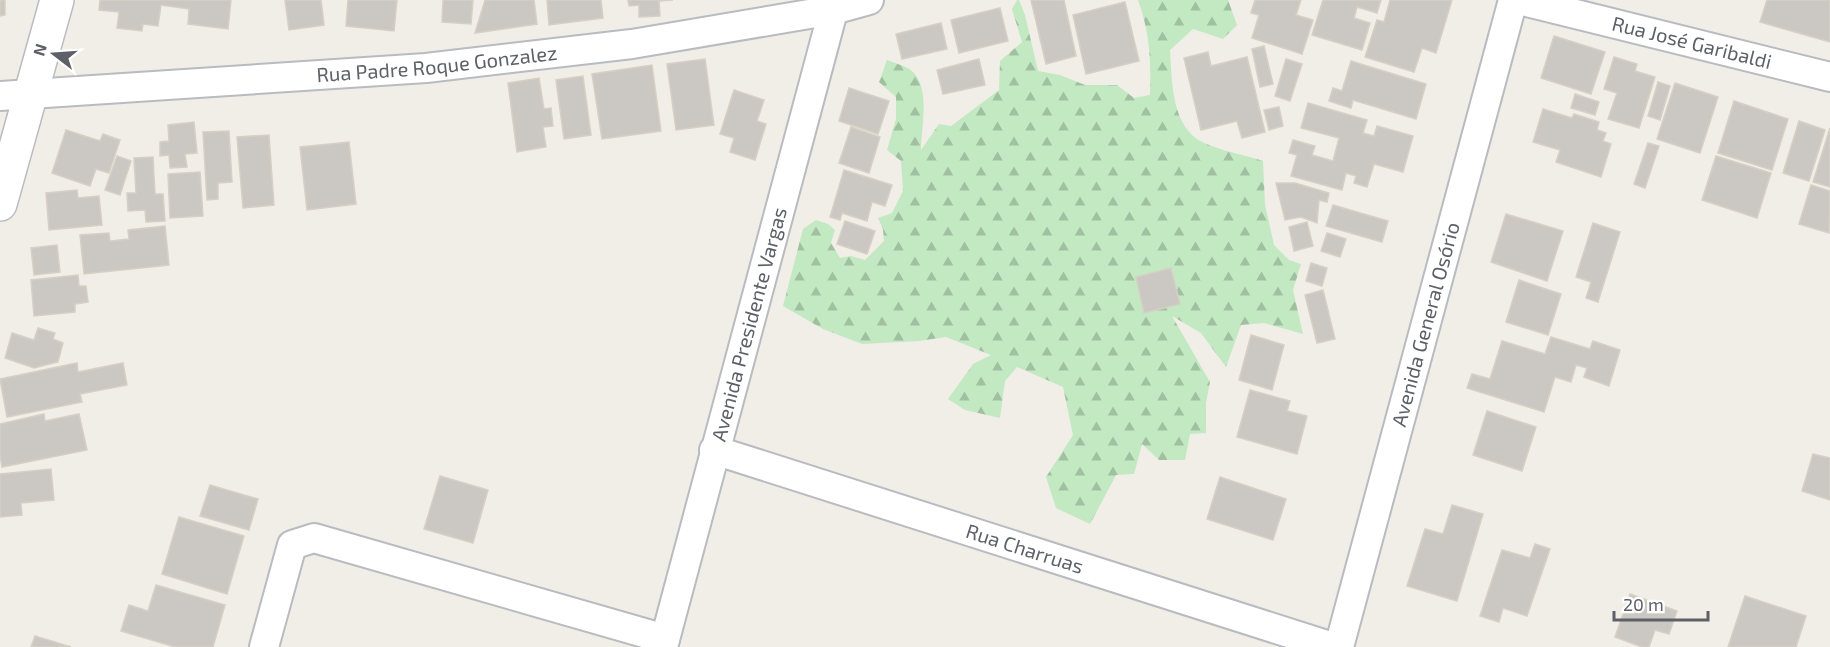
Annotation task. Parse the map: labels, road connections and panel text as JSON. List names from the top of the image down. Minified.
{"streets":{"street":["Rua José Garibaldi","Rua Padre Roque Gonzalez","Avenida Presidente Vargas","Avenida General Osório","Rua Charruas"]},"crossings":[["Rua Padre Roque Gonzalez","Avenida Presidente Vargas"],["Avenida Presidente Vargas","Rua Charruas"]],"scale_bar":"20 m","north":"left"}
